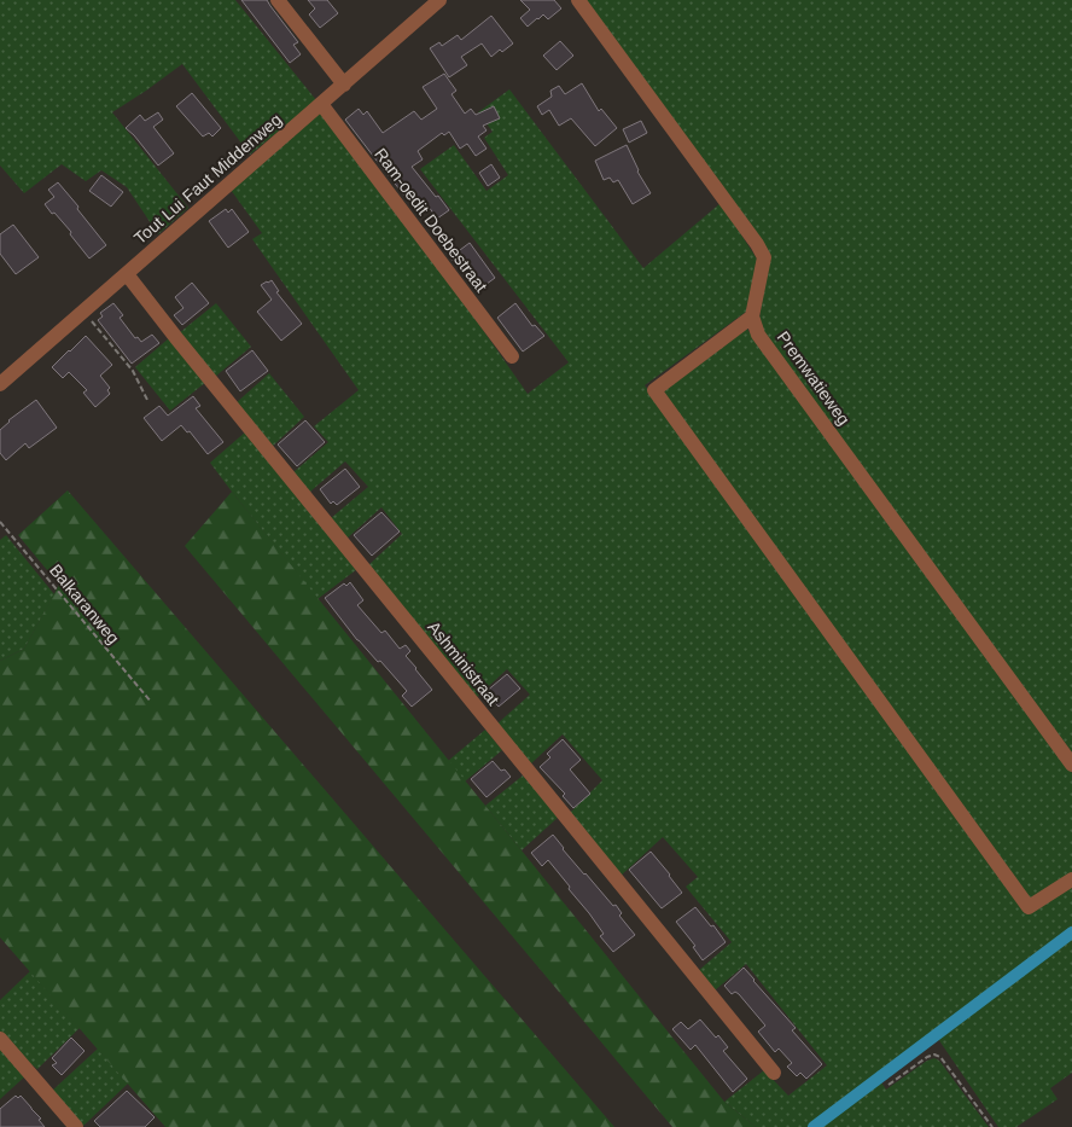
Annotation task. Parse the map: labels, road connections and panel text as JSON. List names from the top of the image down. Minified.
{"streets":{"street":["Tout Lui Faut Middenweg","Ram-oedit Doebestraat","Premwatieweg","Ashministraat"],"path":["Balkaranweg"]},"crossings":[["Tout Lui Faut Middenweg","Ram-oedit Doebestraat"],["Tout Lui Faut Middenweg","Ashministraat"]]}
